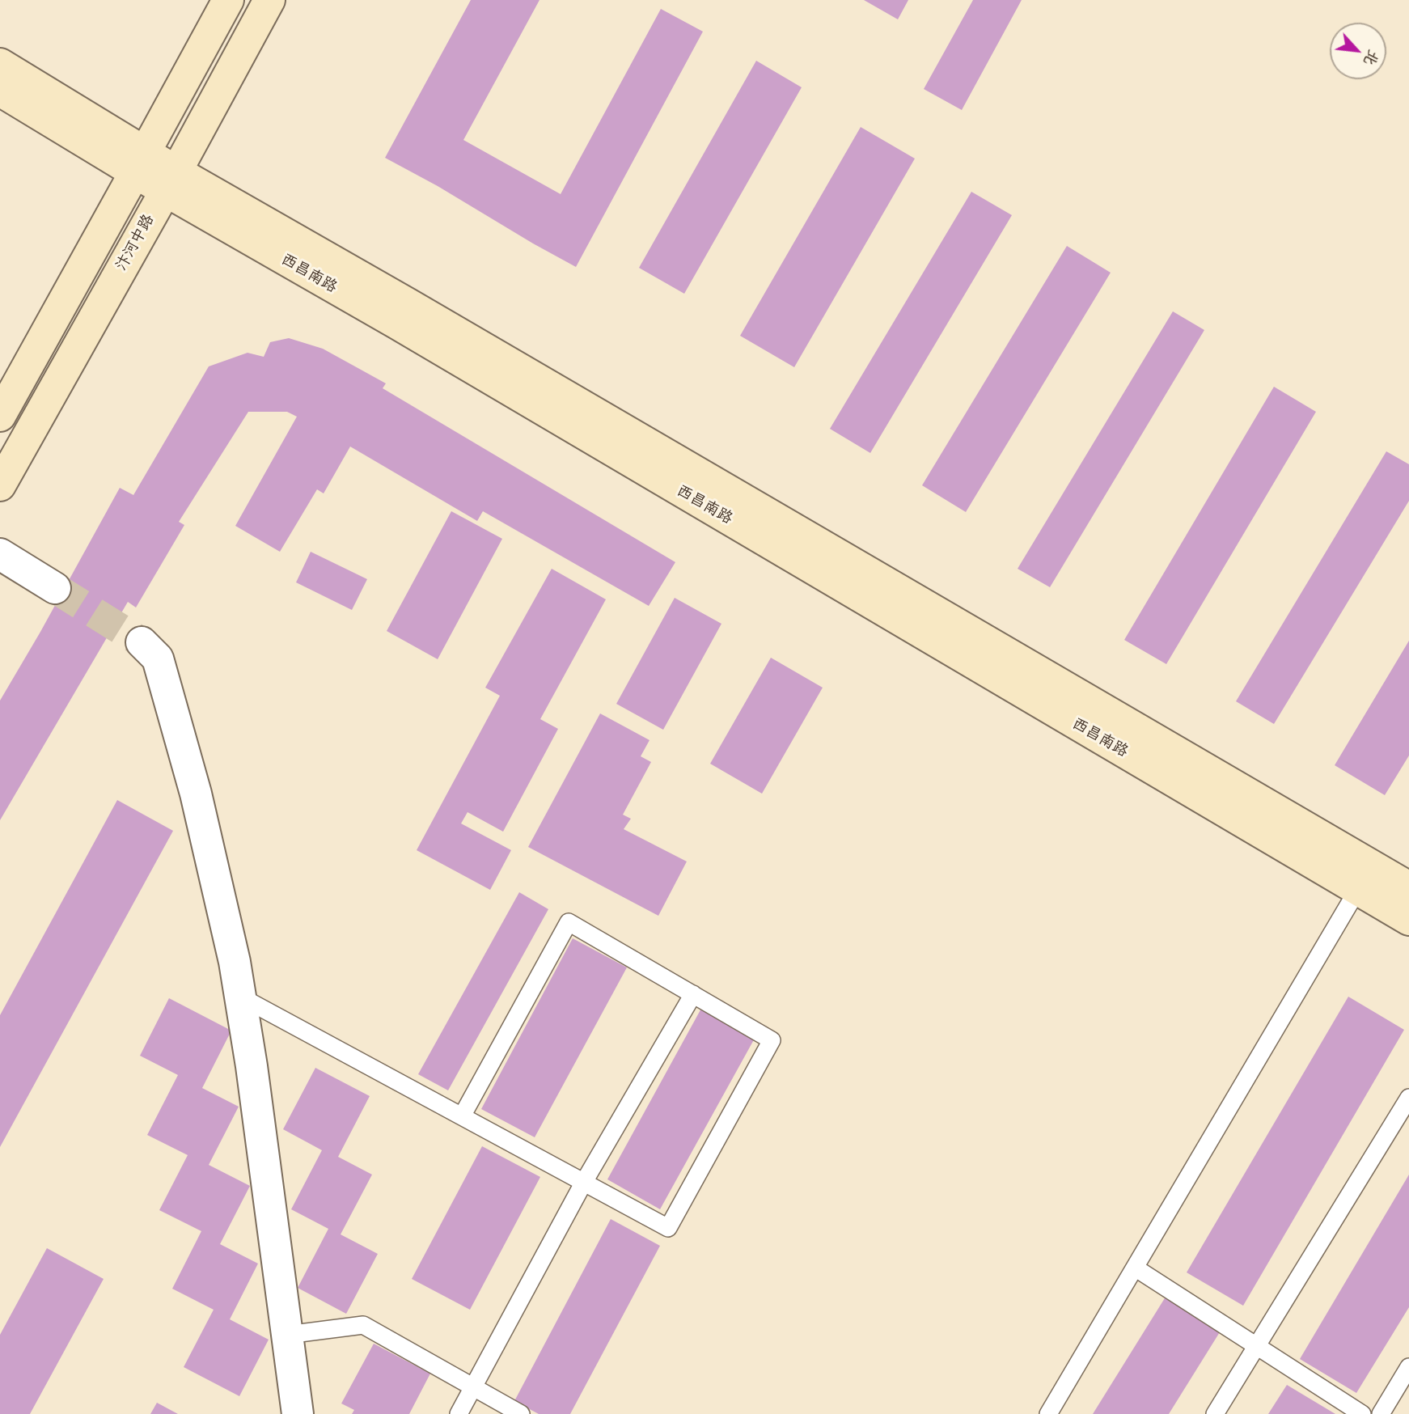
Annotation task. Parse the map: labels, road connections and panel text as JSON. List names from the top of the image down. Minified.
{"streets":{"street":["汴河中路","西昌南路"]},"crossings":[["汴河中路","西昌南路"]],"north":"bottom right"}
